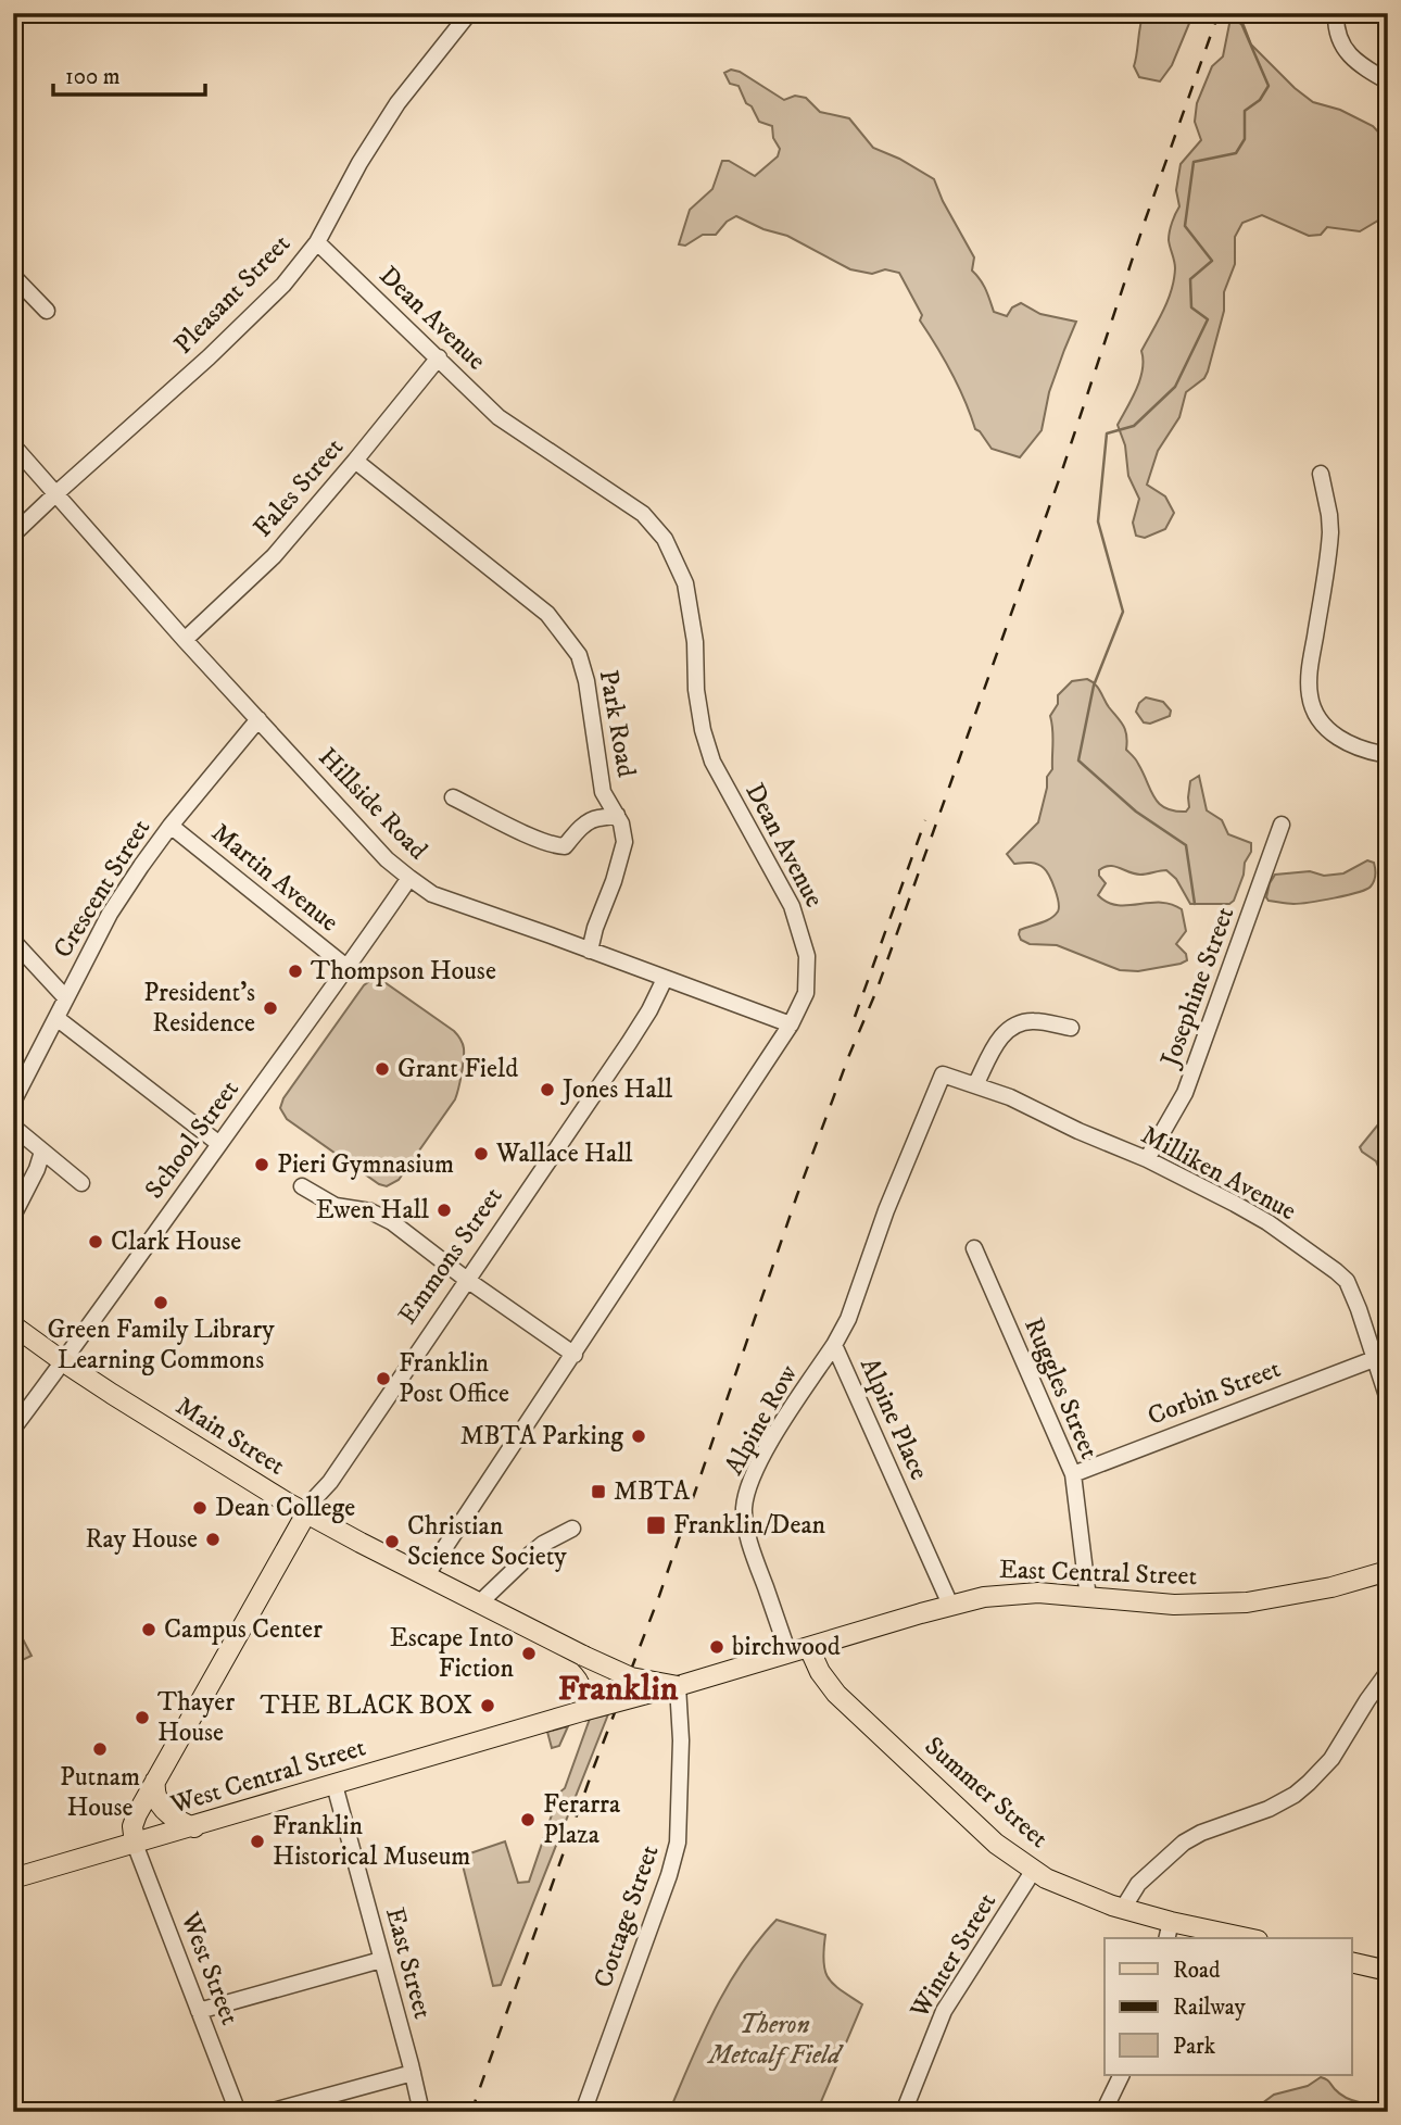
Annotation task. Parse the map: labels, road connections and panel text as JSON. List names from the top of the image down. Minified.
{"streets":{"main road":["Emmons Street","Main Street","East Central Street","West Central Street","Summer Street"],"street":["Pleasant Street","Dean Avenue","Fales Street","Park Road","Hillside Road","Martin Avenue","Crescent Street","Josephine Street","School Street","Milliken Avenue","Ruggles Street","Corbin Street","Alpine Place","Alpine Row","Cottage Street","Winter Street","East Street","West Street"]},"crossings":[["Pleasant Street","Dean Avenue"],["Pleasant Street","Hillside Road"],["Dean Avenue","Fales Street"],["Dean Avenue","Hillside Road"],["Dean Avenue","Main Street"],["Fales Street","Park Road"],["Fales Street","Hillside Road"],["Park Road","Hillside Road"],["Hillside Road","Crescent Street"],["Hillside Road","School Street"],["Hillside Road","Emmons Street"],["Martin Avenue","Crescent Street"],["Martin Avenue","School Street"],["Josephine Street","Milliken Avenue"],["School Street","Main Street"],["Milliken Avenue","Corbin Street"],["Milliken Avenue","Alpine Place"],["Emmons Street","Main Street"],["Emmons Street","West Central Street"],["Emmons Street","West Street"],["Ruggles Street","Corbin Street"],["Ruggles Street","East Central Street"],["Alpine Place","Alpine Row"],["Alpine Place","East Central Street"],["Alpine Row","East Central Street"],["Main Street","East Central Street"],["Main Street","West Central Street"],["Main Street","Cottage Street"],["East Central Street","West Central Street"],["East Central Street","Summer Street"],["East Central Street","Cottage Street"],["West Central Street","Cottage Street"],["West Central Street","East Street"],["West Central Street","West Street"],["Summer Street","Winter Street"]],"districts":["Franklin"],"parks":["Theron Metcalf Field"],"places":{"other":["Thompson House","President's Residence","Grant Field","Jones Hall","Wallace Hall","Pieri Gymnasium","Ewen Hall","Clark House","Green Family Library Learning Commons","Franklin Post Office","MBTA Parking","Dean College","Ray House","Christian Science Society","Campus Center","birchwood","Escape Into Fiction","THE BLACK BOX","Thayer House","Putnam House","Ferarra Plaza","Franklin Historical Museum"],"transit":["MBTA","Franklin/Dean"]},"legend":["Road","Railway","Park"],"scale_bar":"100 m"}
